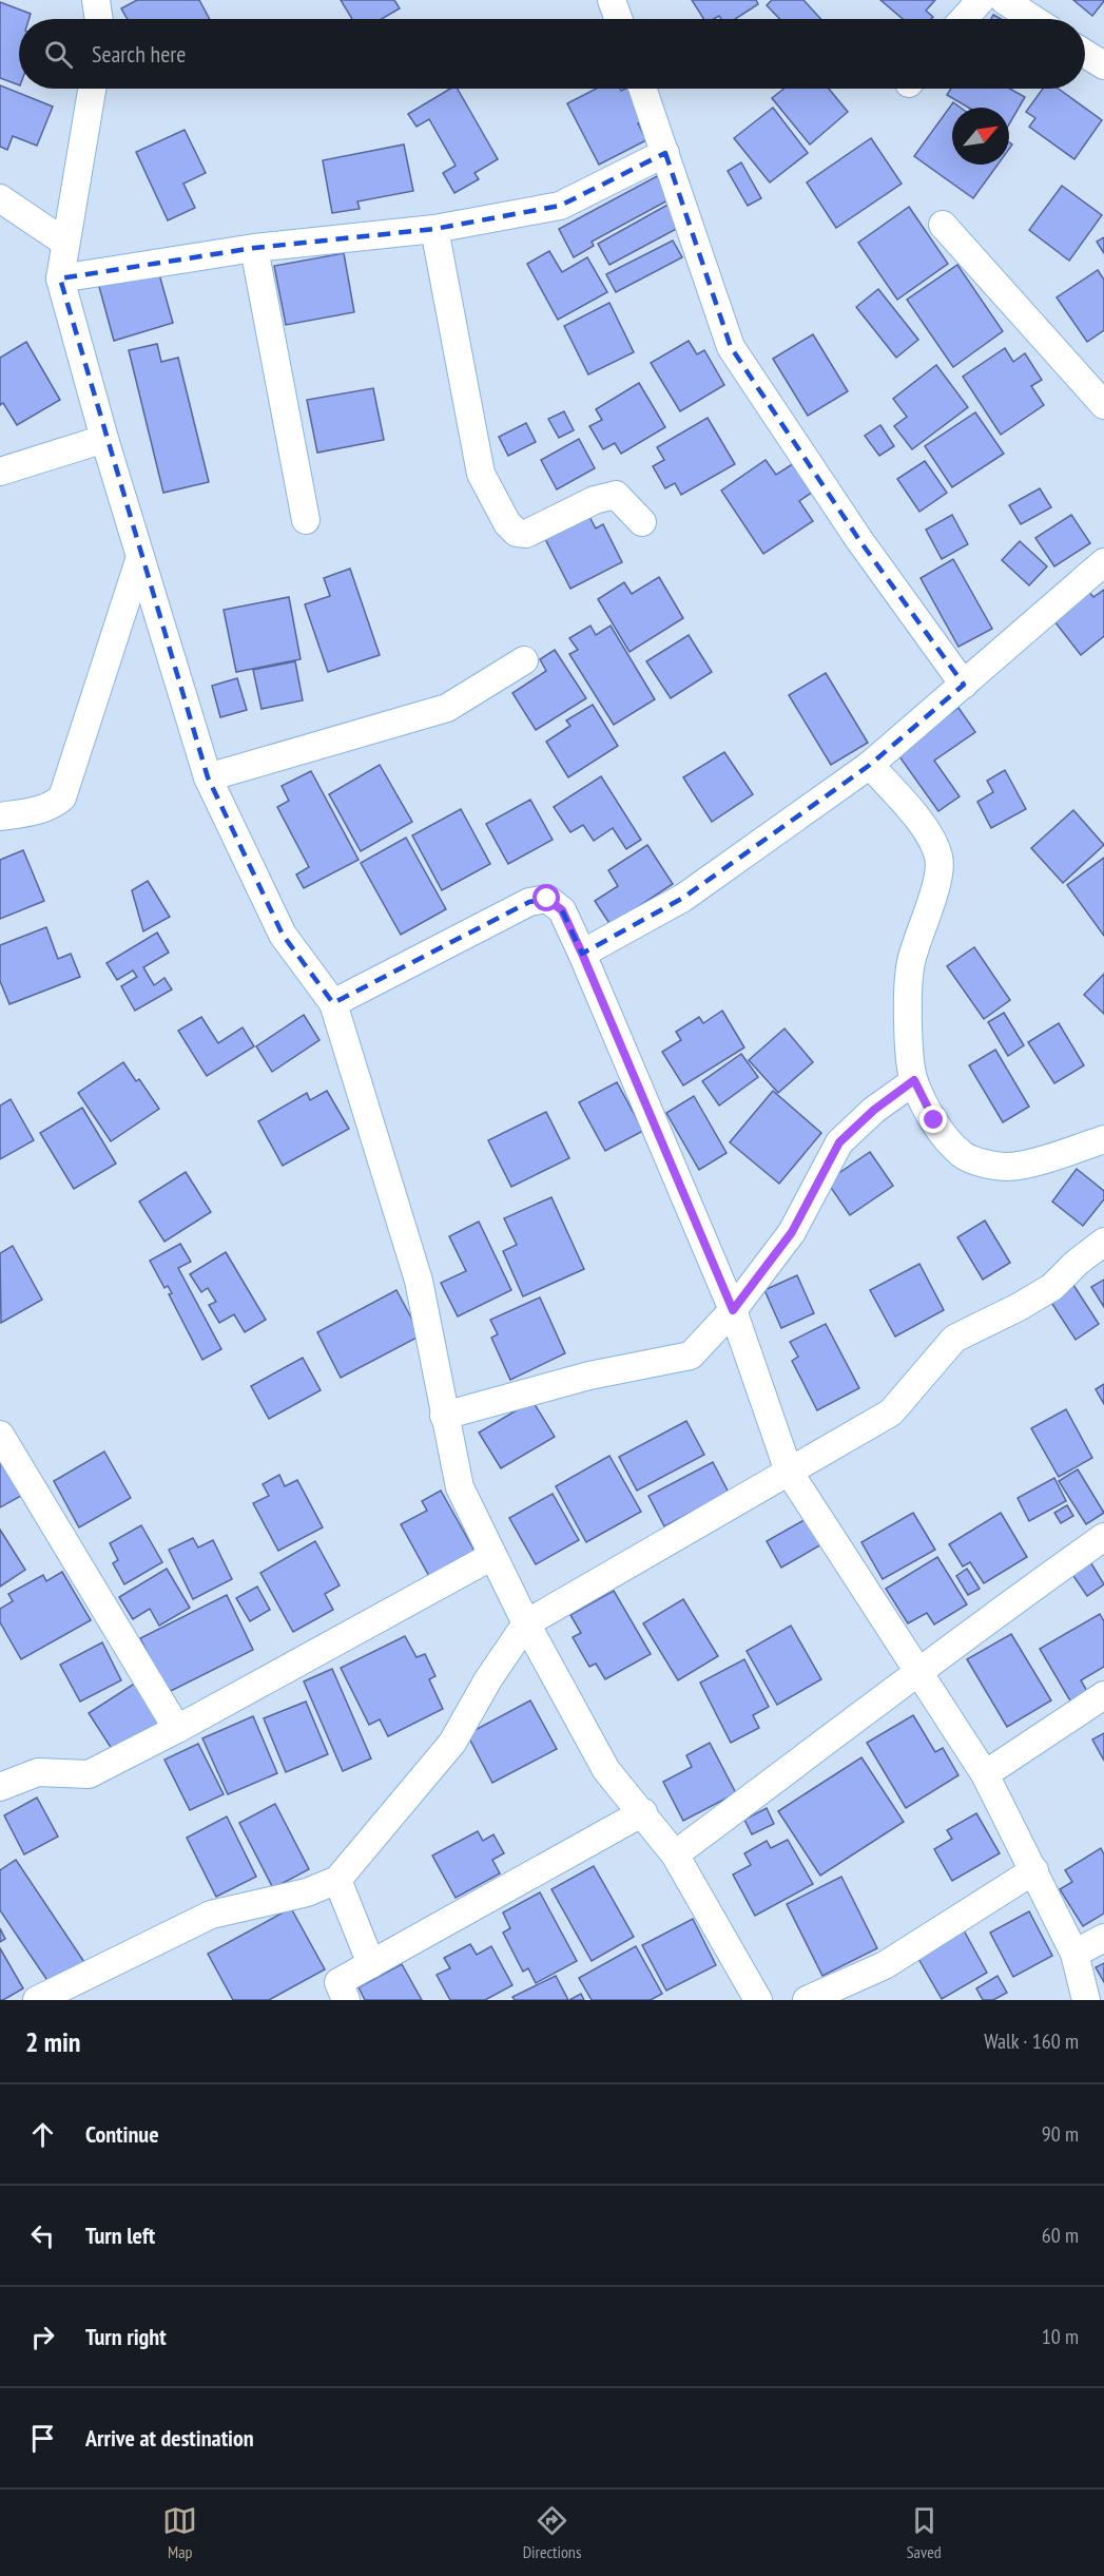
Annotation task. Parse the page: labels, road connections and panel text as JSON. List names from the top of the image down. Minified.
{"north":"top right","page":{"search":"Search here","heading":["2 min","Walk · 160 m"],"list":[["Continue","90 m"],["Turn left","60 m"],["Turn right","10 m"],"Arrive at destination"],"nav":["Map","Directions","Saved"]}}
